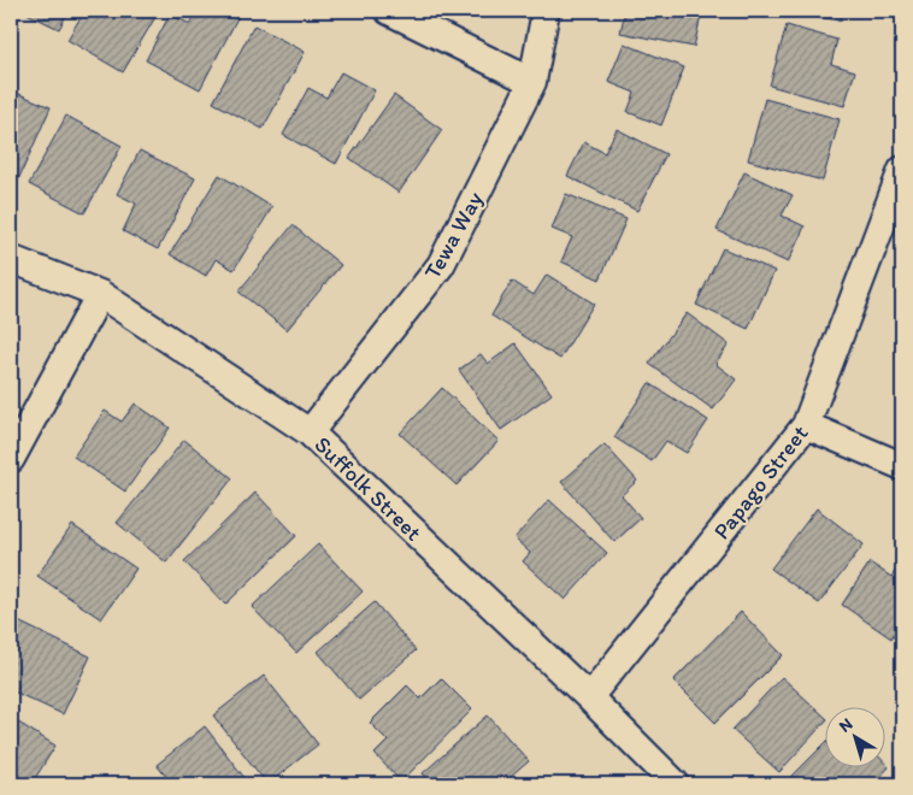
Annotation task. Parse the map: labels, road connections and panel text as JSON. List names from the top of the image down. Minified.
{"streets":{"street":["Tewa Way","Papago Street","Suffolk Street"]},"crossings":[["Tewa Way","Suffolk Street"],["Papago Street","Suffolk Street"]],"north":"top left"}
